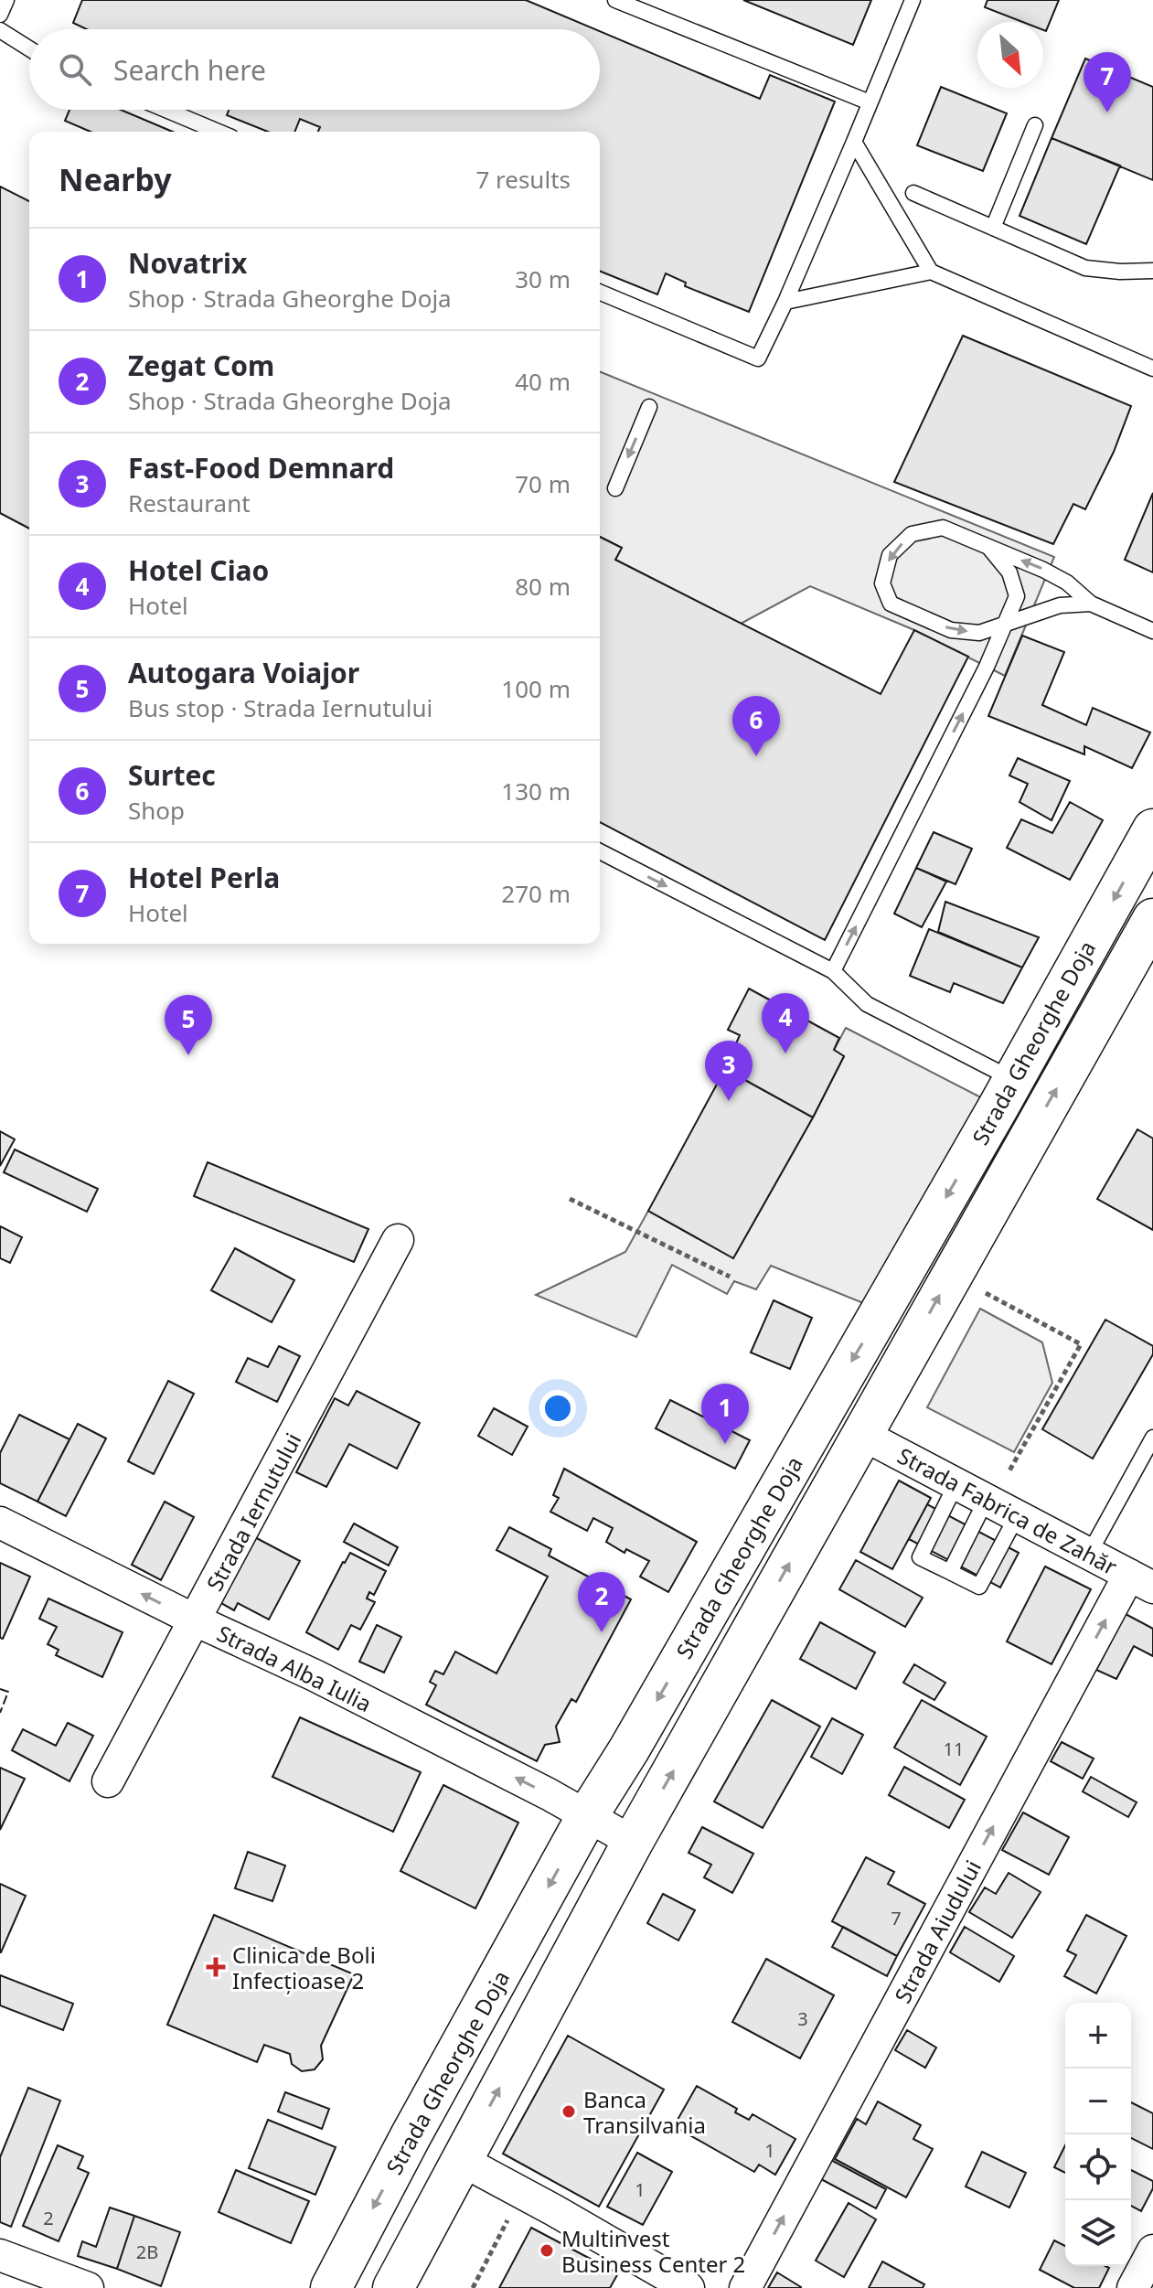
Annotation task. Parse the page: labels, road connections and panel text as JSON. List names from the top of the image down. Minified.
{"streets":{"main road":["Strada Gheorghe Doja"],"street":["Strada Fabrica de Zahăr","Strada Iernutului","Strada Alba Iulia","Strada Aiudului"]},"crossings":[["Strada Gheorghe Doja","Strada Fabrica de Zahăr"],["Strada Gheorghe Doja","Strada Alba Iulia"],["Strada Fabrica de Zahăr","Strada Aiudului"],["Strada Iernutului","Strada Alba Iulia"]],"one_way":["Strada Alba Iulia","Strada Aiudului"],"places":{"health":["Clinica de Boli Infecțioase 2"],"other":["Banca Transilvania","Multinvest Business Center 2"]},"house_numbers":["11","7","3","1","1","2","2B"],"north":"bottom right","page":{"search":"Search here","pins":["7","6","4","5","3","1","2"],"heading":["Nearby","7 results"],"list":[{"mark":"1","name":"Novatrix","note":"Shop · Strada Gheorghe Doja","value":"30 m"},{"mark":"2","name":"Zegat Com","note":"Shop · Strada Gheorghe Doja","value":"40 m"},{"mark":"3","name":"Fast-Food Demnard","note":"Restaurant","value":"70 m"},{"mark":"4","name":"Hotel Ciao","note":"Hotel","value":"80 m"},{"mark":"5","name":"Autogara Voiajor","note":"Bus stop · Strada Iernutului","value":"100 m"},{"mark":"6","name":"Surtec","note":"Shop","value":"130 m"},{"mark":"7","name":"Hotel Perla","note":"Hotel","value":"270 m"}],"map_buttons":["+","−"]}}
